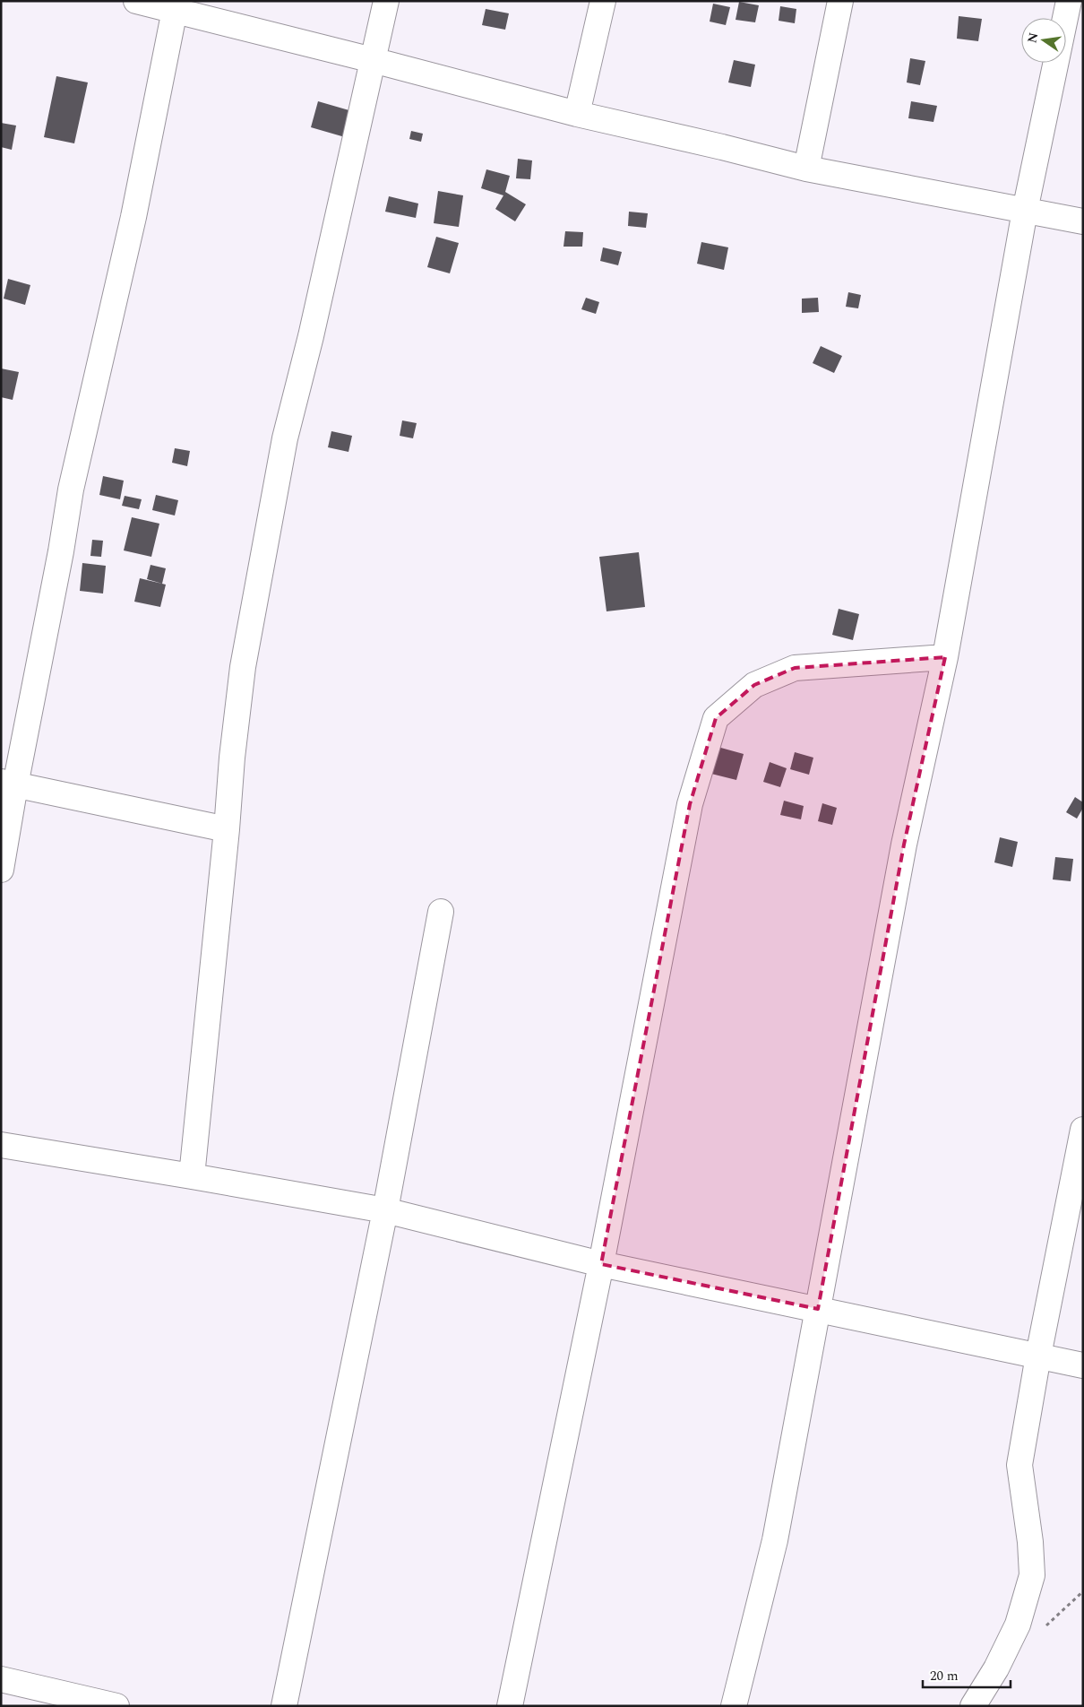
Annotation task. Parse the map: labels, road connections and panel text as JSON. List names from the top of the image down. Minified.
{"scale_bar":"20 m","north":"left"}
